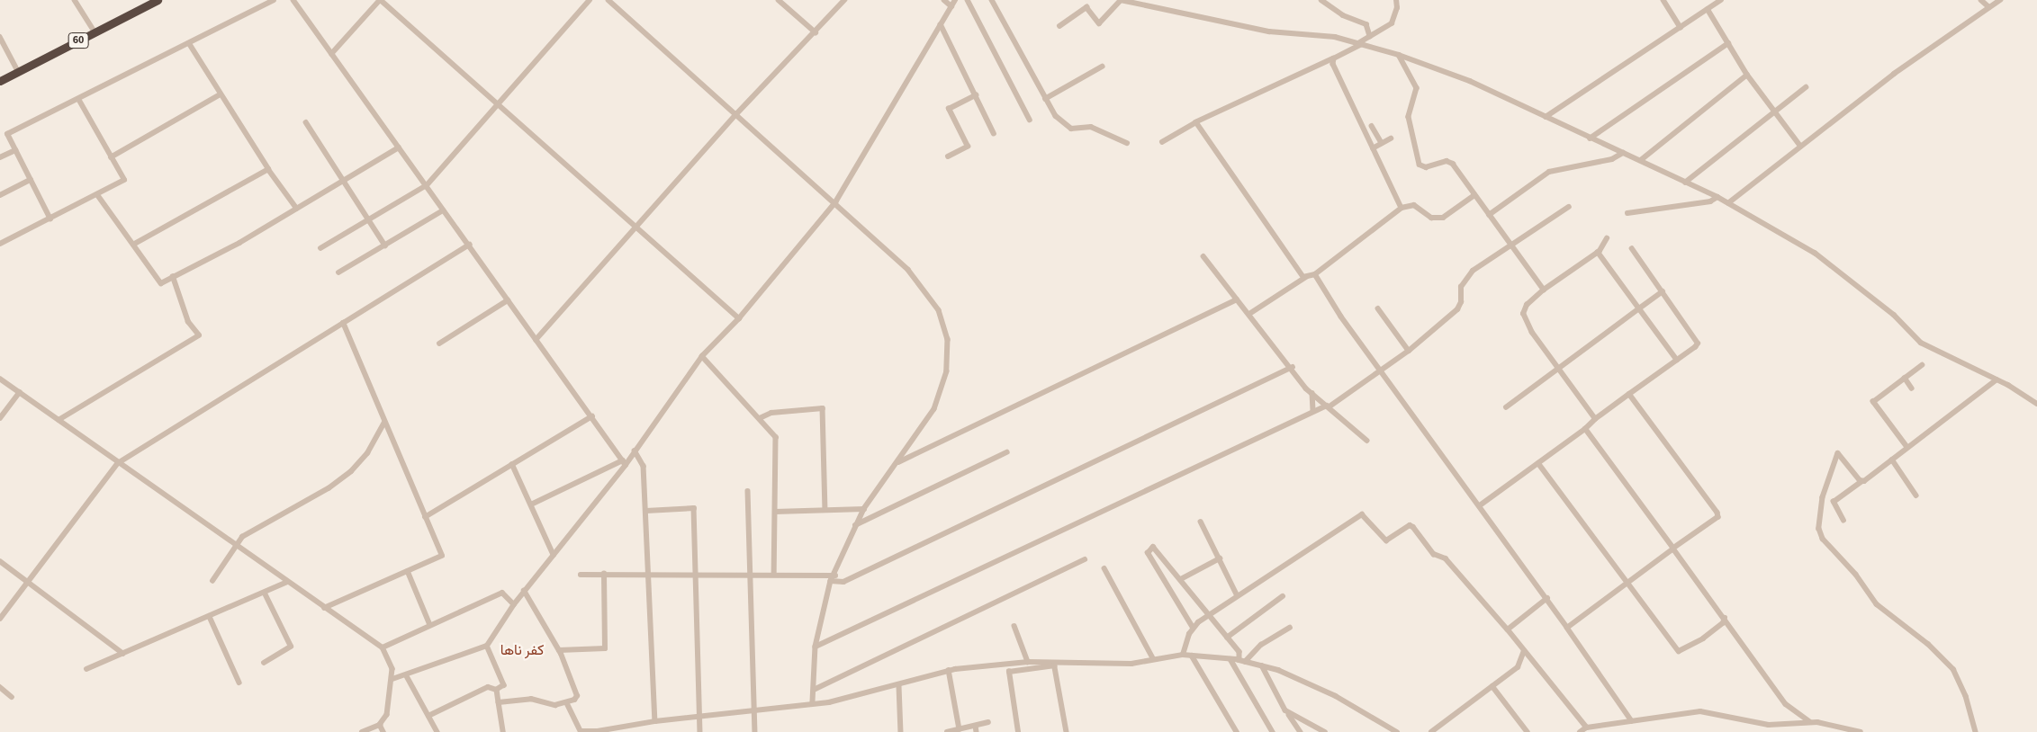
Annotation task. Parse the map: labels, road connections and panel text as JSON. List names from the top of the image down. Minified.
{"streets":{"highway":["60"]},"districts":["كفر ناها"]}
